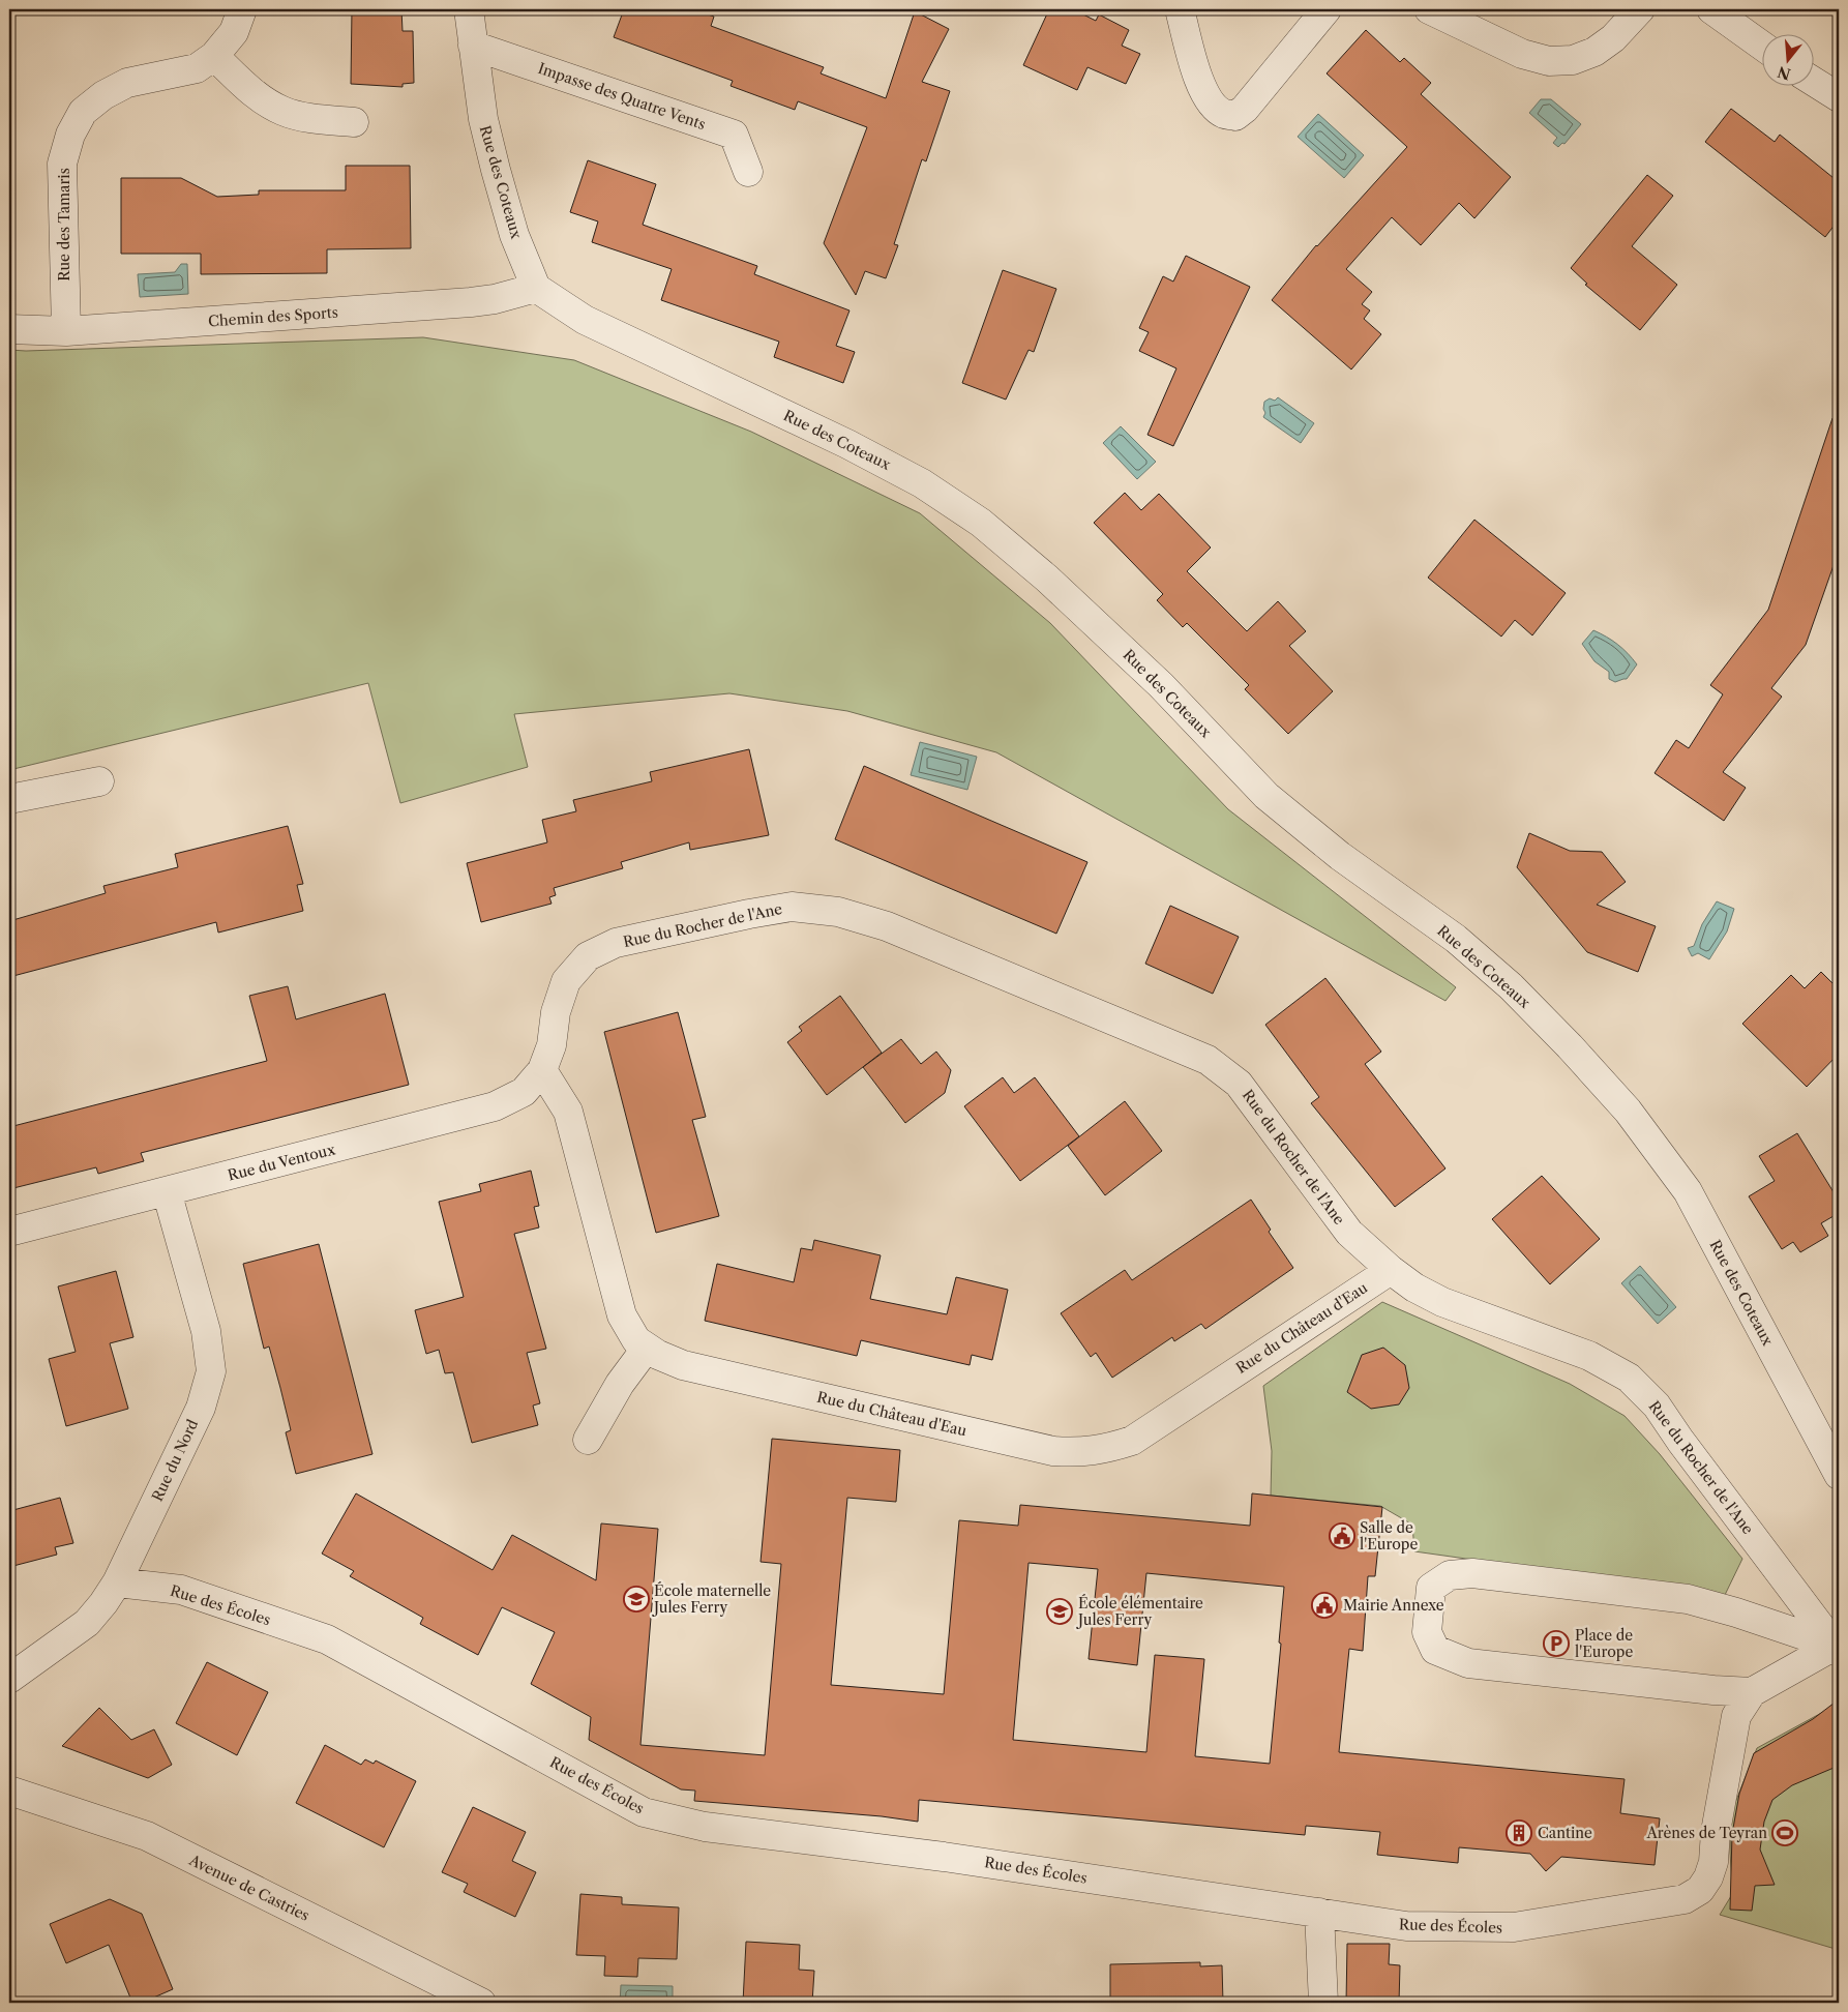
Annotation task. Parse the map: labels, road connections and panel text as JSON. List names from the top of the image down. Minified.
{"streets":{"street":["Impasse des Quatre Vents","Rue des Coteaux","Rue des Tamaris","Chemin des Sports","Rue du Rocher de l'Ane","Rue du Ventoux","Rue du Château d'Eau","Rue du Nord","Rue des Écoles","Avenue de Castries"]},"crossings":[["Impasse des Quatre Vents","Rue des Coteaux"],["Rue des Coteaux","Chemin des Sports"],["Rue des Tamaris","Chemin des Sports"],["Rue du Rocher de l'Ane","Rue du Ventoux"],["Rue du Rocher de l'Ane","Rue du Château d'Eau"],["Rue du Rocher de l'Ane","Rue des Écoles"],["Rue du Ventoux","Rue du Château d'Eau"],["Rue du Ventoux","Rue du Nord"],["Rue du Nord","Rue des Écoles"]],"places":{"public building":["Salle de l'Europe","Mairie Annexe"],"school or university":["École maternelle Jules Ferry","École élémentaire Jules Ferry"],"parking":["Place de l'Europe"],"building":["Cantine"],"sports":["Arènes de Teyran"]},"north":"bottom"}
